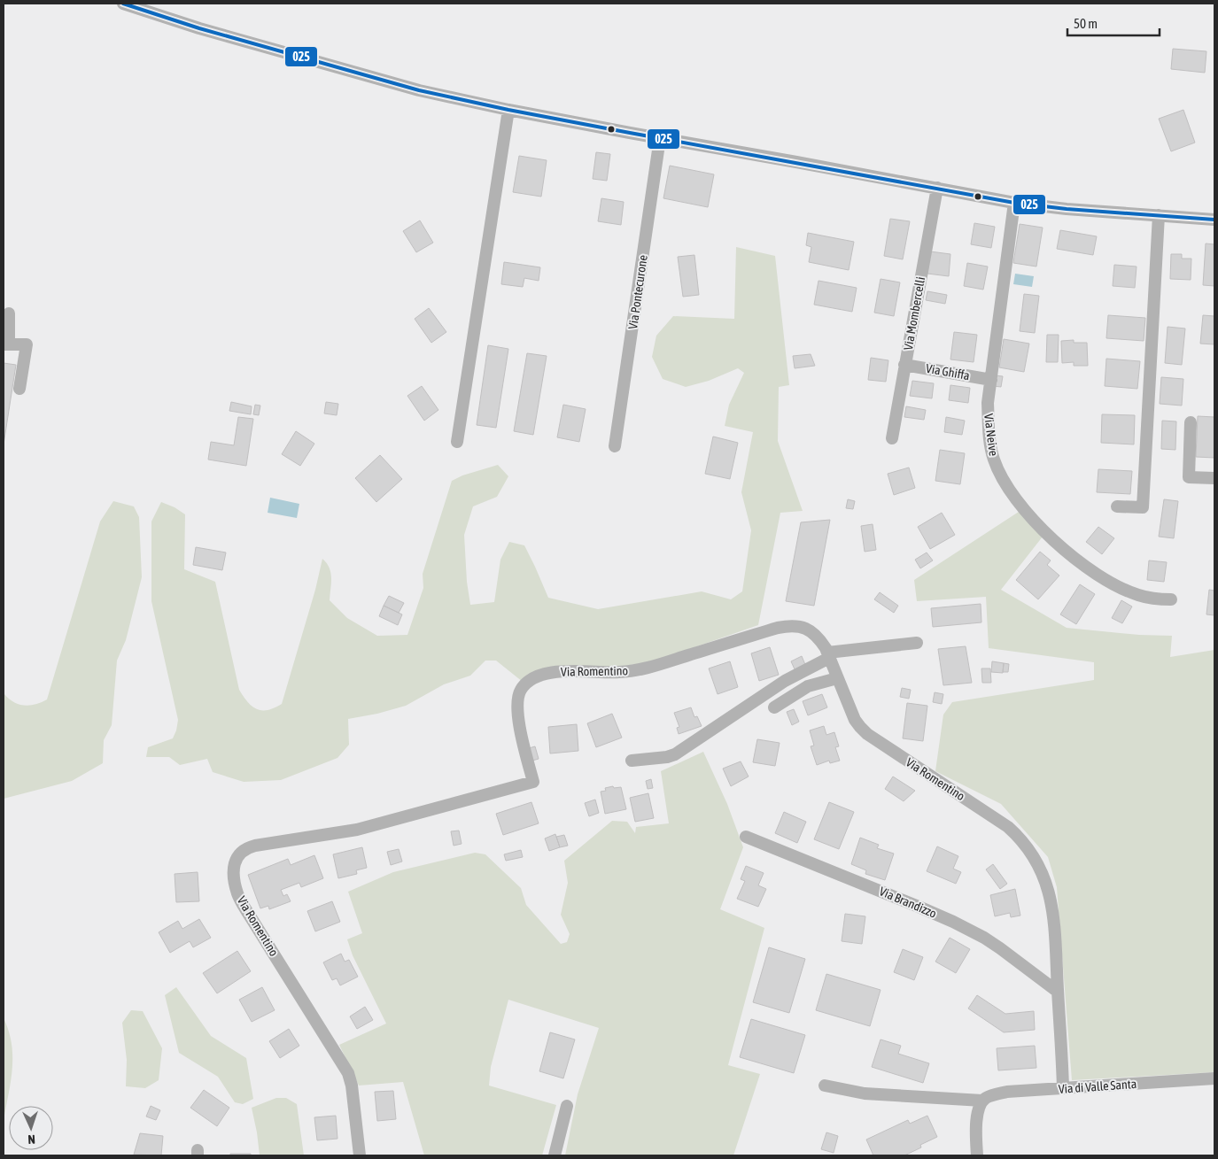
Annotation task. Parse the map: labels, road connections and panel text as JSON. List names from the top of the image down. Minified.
{"streets":{"street":["Via Pontecurone","Via Mombercelli","Via Ghiffa","Via Neive","Via Romentino","Via Brandizzo","Via di Valle Santa"]},"crossings":[["Via Mombercelli","Via Ghiffa"],["Via Ghiffa","Via Neive"],["Via Romentino","Via Brandizzo"],["Via Romentino","Via di Valle Santa"]],"lines":["transit line 025"],"scale_bar":"50 m","north":"bottom"}
